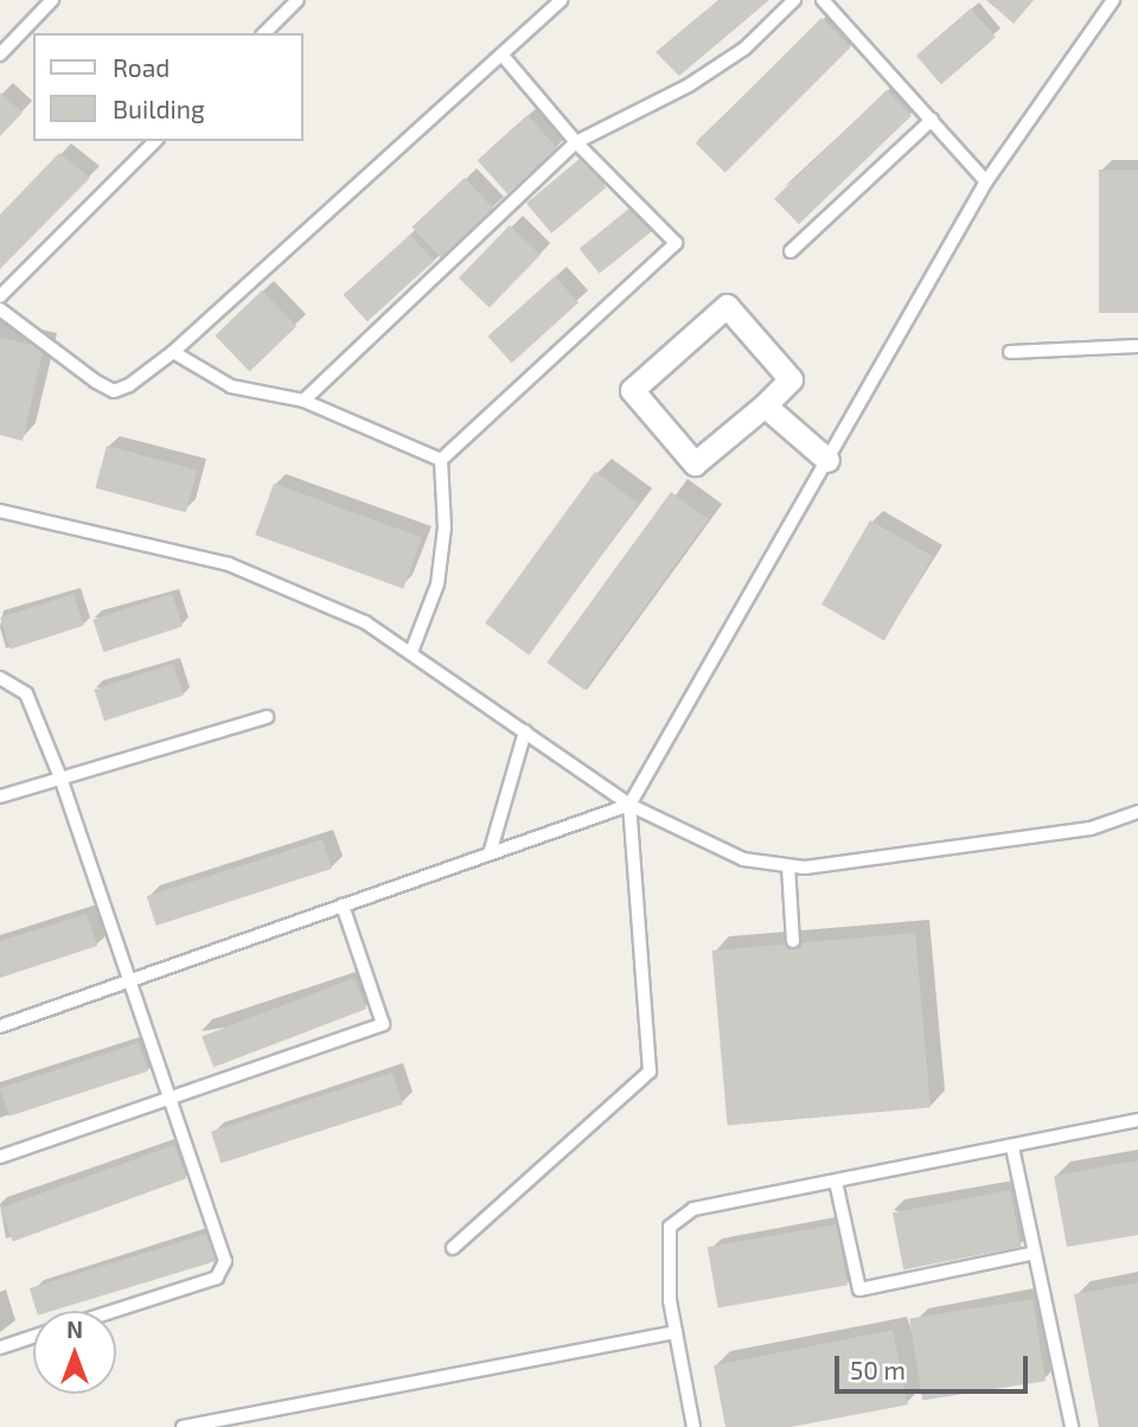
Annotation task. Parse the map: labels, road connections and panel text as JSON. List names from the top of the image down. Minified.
{"legend":["Road","Building"],"scale_bar":"50 m","north":"top"}
